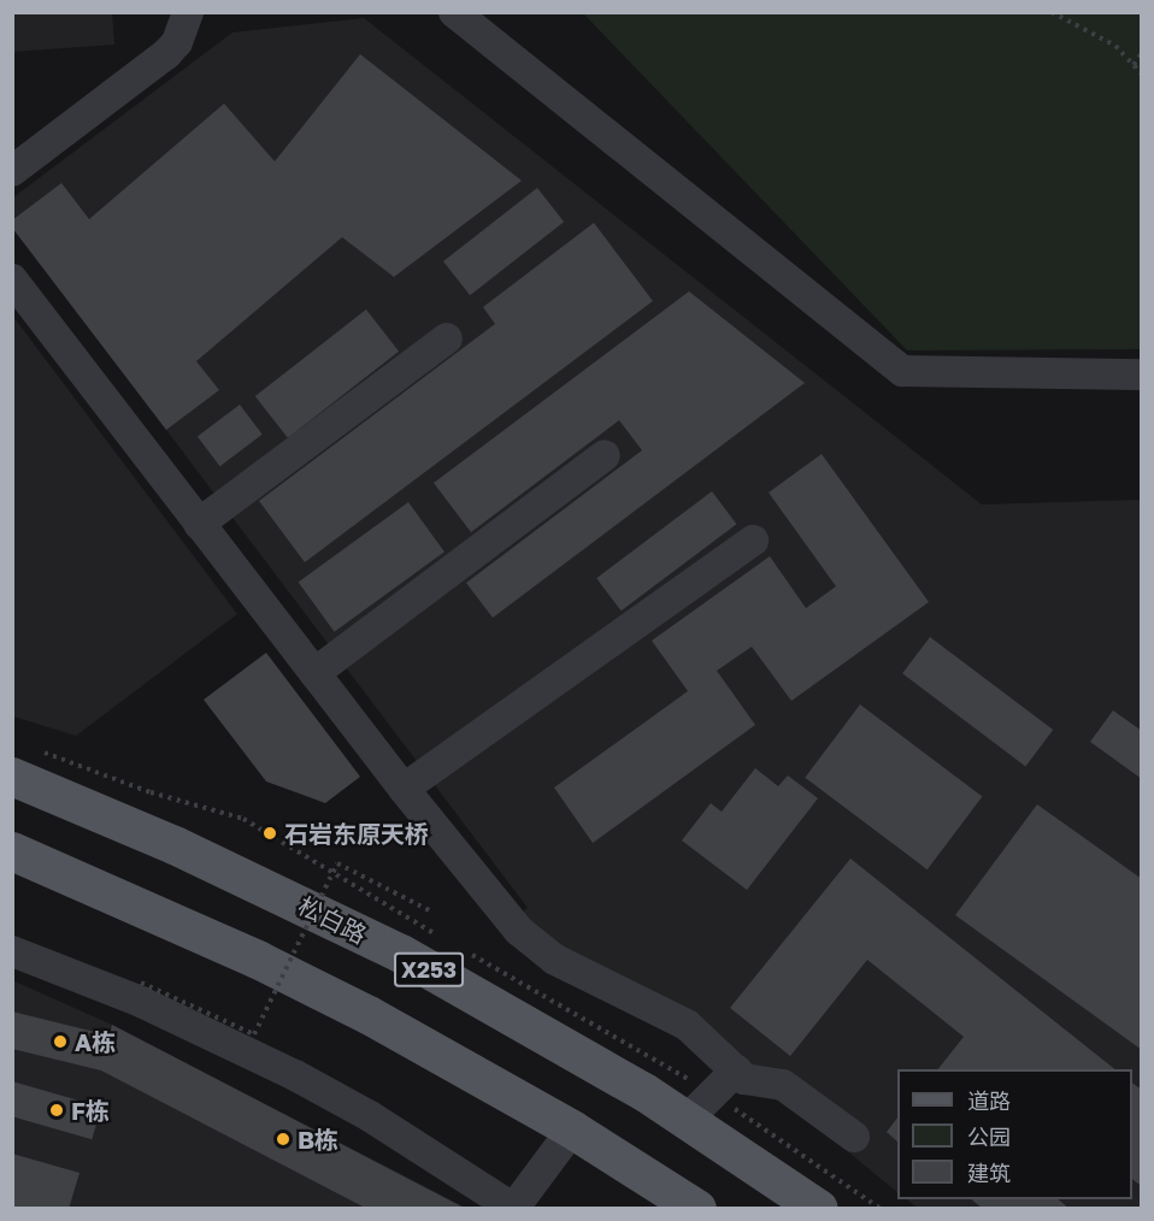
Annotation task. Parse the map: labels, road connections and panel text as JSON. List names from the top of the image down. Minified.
{"streets":{"main road":["松白路","X253"]},"places":["石岩东原天桥","A栋","F栋","B栋"],"legend":["道路","公园","建筑"]}
